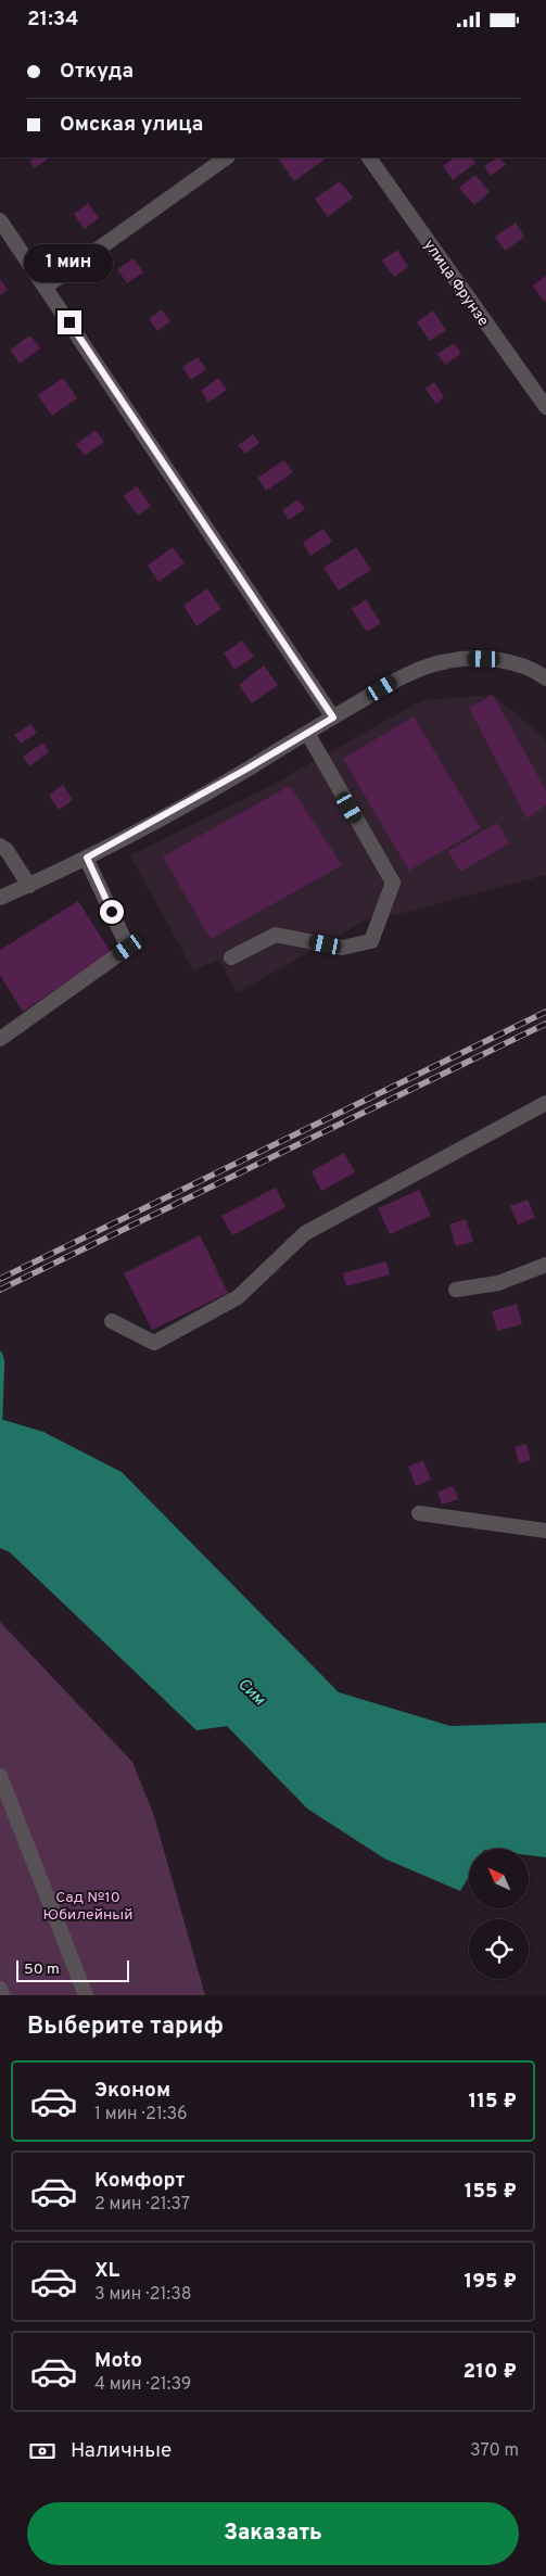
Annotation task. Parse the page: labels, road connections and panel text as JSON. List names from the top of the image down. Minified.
{"streets":{"street":["улица Фрунзе"]},"water":["Сим"],"parks":["Сад №10 Юбилейный"],"scale_bar":"50 m","north":"top left","page":{"status":"21:34","banner":["Откуда","Омская улица"],"bubble":"1 мин","scale":"50 m","heading":"Выберите тариф","list":[{"name":"Эконом","note":"1 мин · 21:36","value":"115 ₽"},{"name":"Комфорт","note":"2 мин · 21:37","value":"155 ₽"},{"name":"XL","note":"3 мин · 21:38","value":"195 ₽"},{"name":"Moto","note":"4 мин · 21:39","value":"210 ₽"}],"pay":["Наличные","370 m"],"buttons":"Заказать"}}
